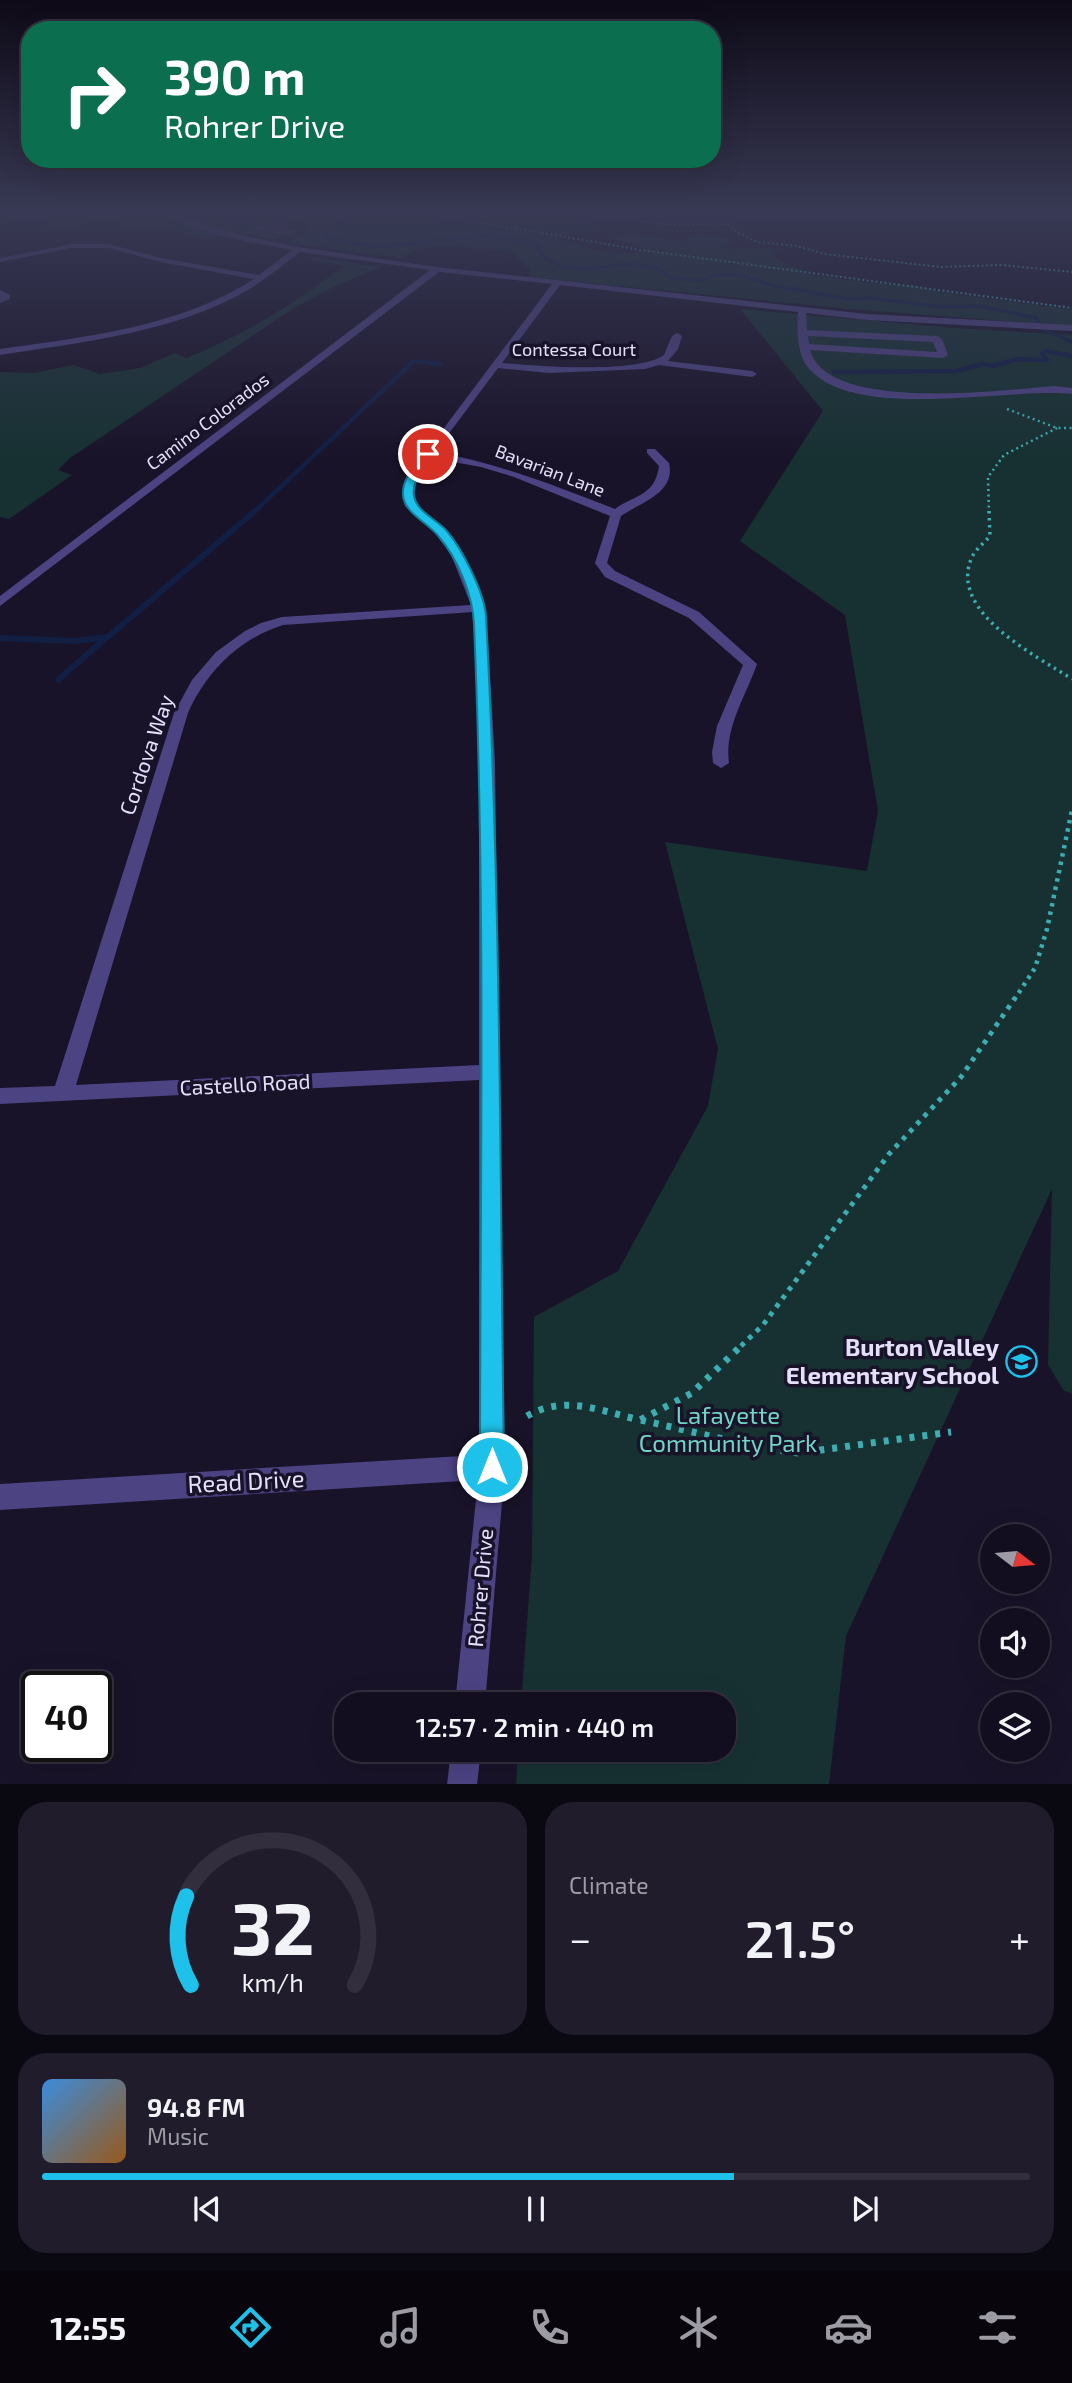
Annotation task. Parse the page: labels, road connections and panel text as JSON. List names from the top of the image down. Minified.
{"streets":{"street":["Contessa Court","Camino Colorados","Bavarian Lane","Cordova Way","Castello Road","Read Drive","Rohrer Drive"]},"crossings":[["Contessa Court","Rohrer Drive"],["Bavarian Lane","Rohrer Drive"],["Cordova Way","Castello Road"],["Cordova Way","Rohrer Drive"],["Castello Road","Rohrer Drive"],["Read Drive","Rohrer Drive"]],"parks":["Lafayette Community Park"],"places":{"school or university":["Burton Valley Elementary School"]},"north":"right","page":{"turn":["390 m","Rohrer Drive"],"limit":"40","trip":"12:57 · 2 min · 440 m","tile":"Climate","heat":["−","21.5°","+"],"song":["94.8 FM","Music"],"tabs":"12:55","gauge":["32","km/h"]}}
